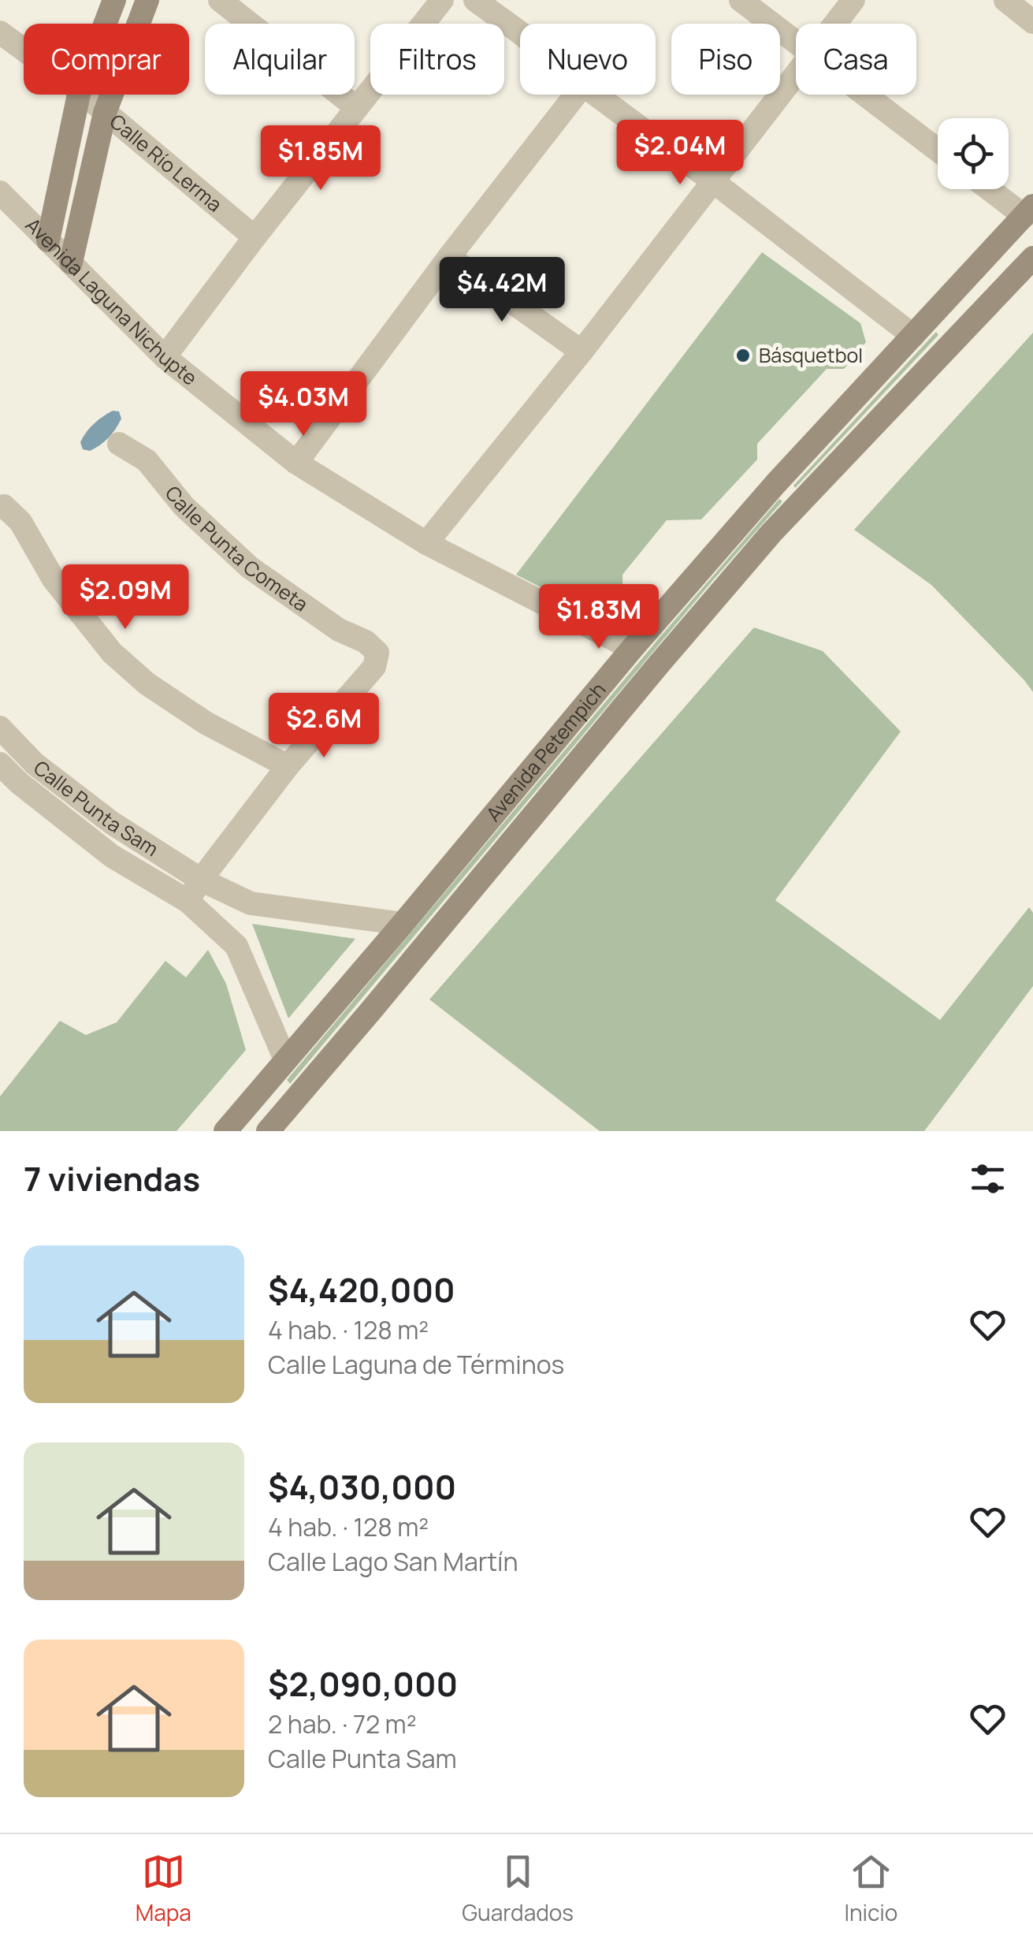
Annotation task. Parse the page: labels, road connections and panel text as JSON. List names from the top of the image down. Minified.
{"streets":{"main road":["Avenida Petempich"],"street":["Calle Río Lerma","Avenida Laguna Nichupte","Calle Punta Cometa","Calle Punta Sam"]},"crossings":[["Avenida Laguna Nichupte","Avenida Petempich"],["Avenida Petempich","Calle Punta Sam"]],"places":["Básquetbol"],"page":{"chip":["Comprar","Alquilar","Filtros","Nuevo","Piso","Casa"],"price":["$2.04M","$1.85M","$4.42M","$4.03M","$2.09M","$1.83M","$2.6M"],"heading":"7 viviendas","list":[{"name":"$4,420,000","note":"4 hab. · 128 m² · Calle Laguna de Términos"},{"name":"$4,030,000","note":"4 hab. · 128 m² · Calle Lago San Martín"},{"name":"$2,090,000","note":"2 hab. · 72 m² · Calle Punta Sam"}],"tabs":["Mapa","Guardados","Inicio"]}}
